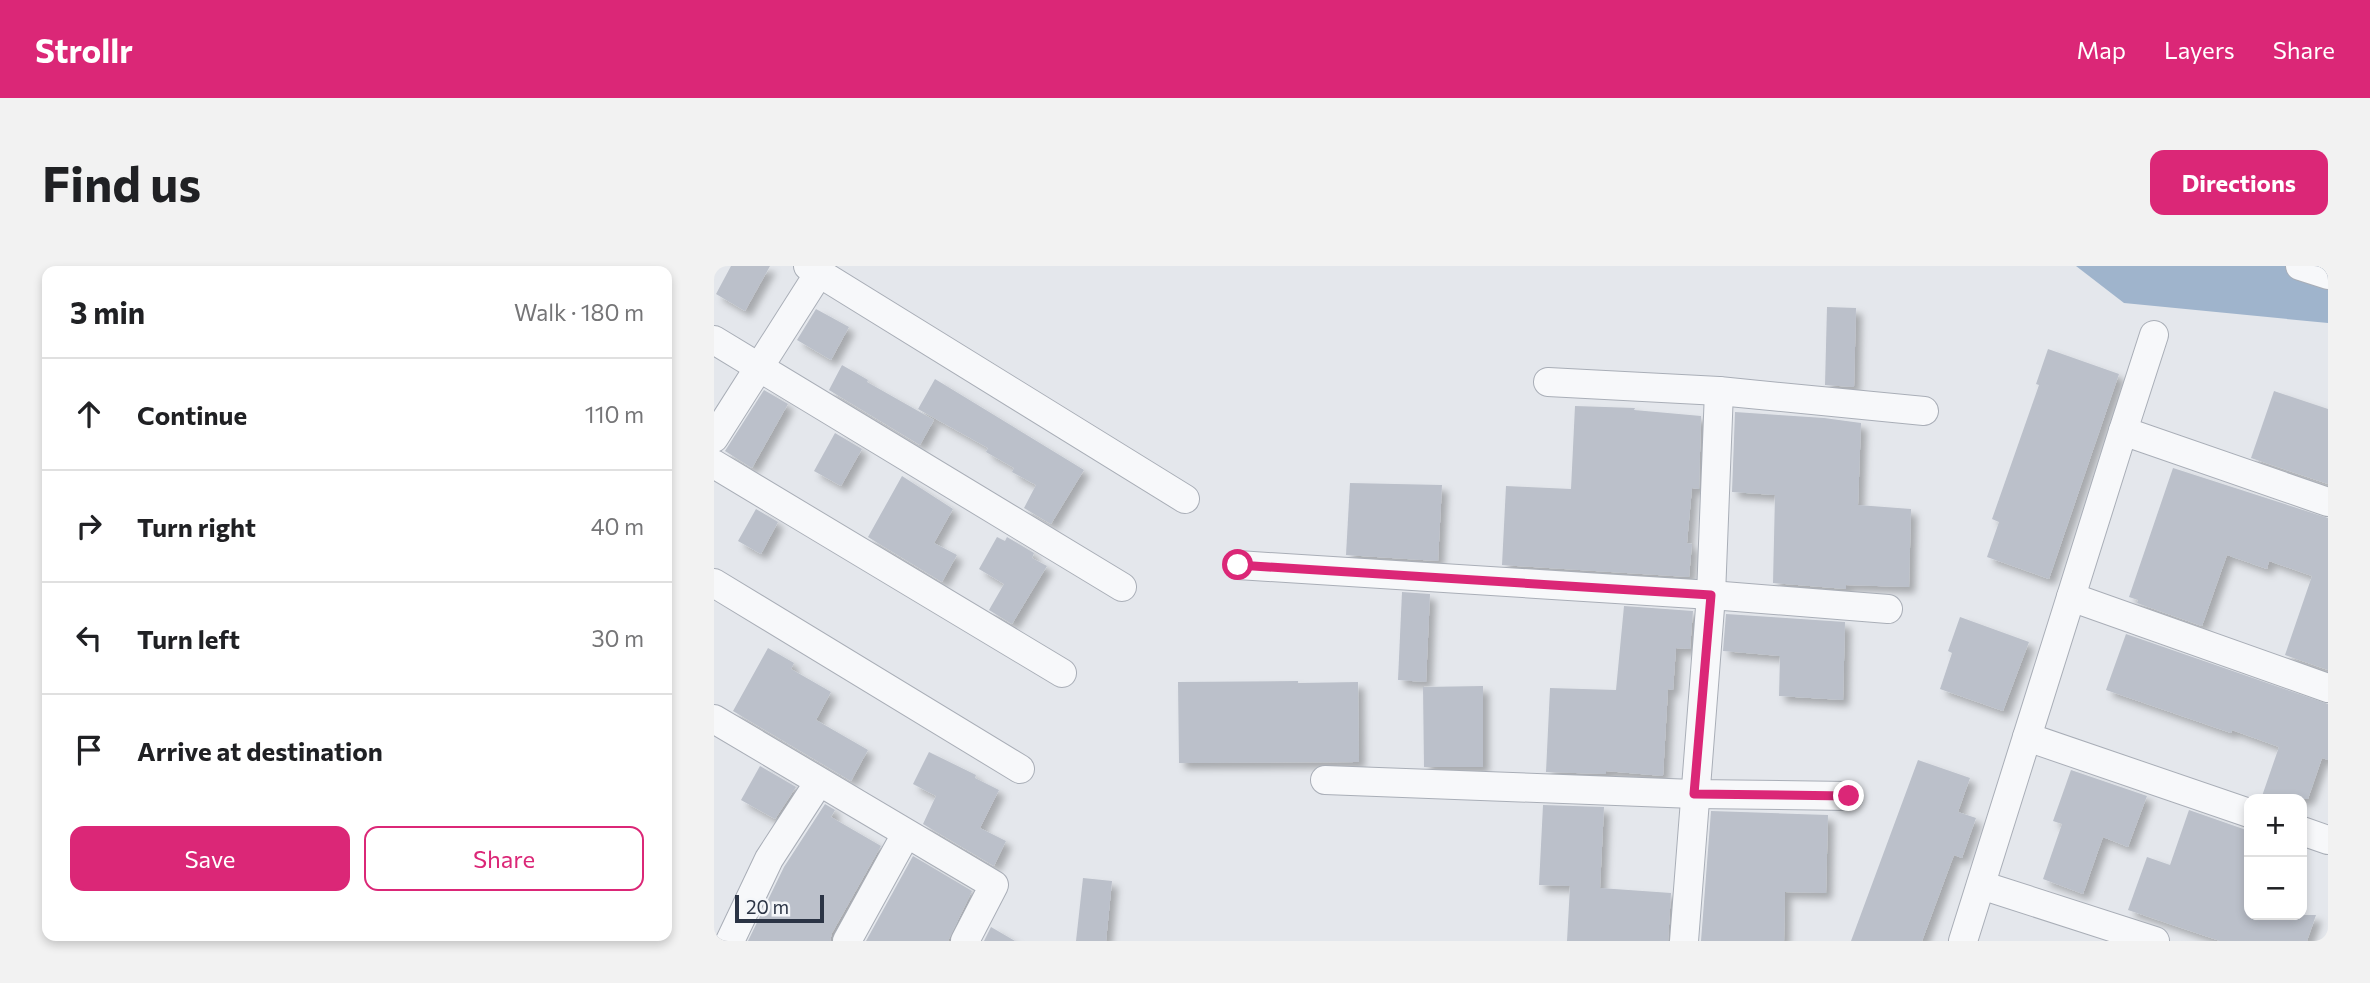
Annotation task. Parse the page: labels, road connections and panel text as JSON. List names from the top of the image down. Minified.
{"scale_bar":"20 m","page":{"header":"Strollr","nav":["Map","Layers","Share"],"buttons":["Directions",["Save","Share"]],"title":"Find us","heading":["3 min","Walk · 180 m"],"list":[["Continue","110 m"],["Turn right","40 m"],["Turn left","30 m"],"Arrive at destination"],"map_buttons":["+","−"],"scale":"20 m"}}
